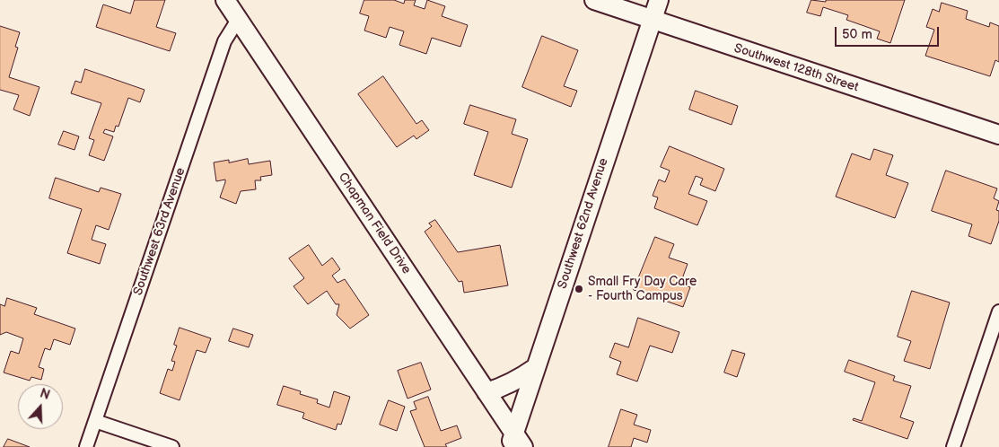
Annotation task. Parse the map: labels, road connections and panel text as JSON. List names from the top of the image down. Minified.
{"streets":{"street":["Southwest 128th Street","Chapman Field Drive","Southwest 62nd Avenue","Southwest 63rd Avenue"]},"crossings":[["Southwest 128th Street","Southwest 62nd Avenue"],["Chapman Field Drive","Southwest 62nd Avenue"],["Chapman Field Drive","Southwest 63rd Avenue"]],"places":["Small Fry Day Care - Fourth Campus"],"scale_bar":"50 m","north":"top"}
